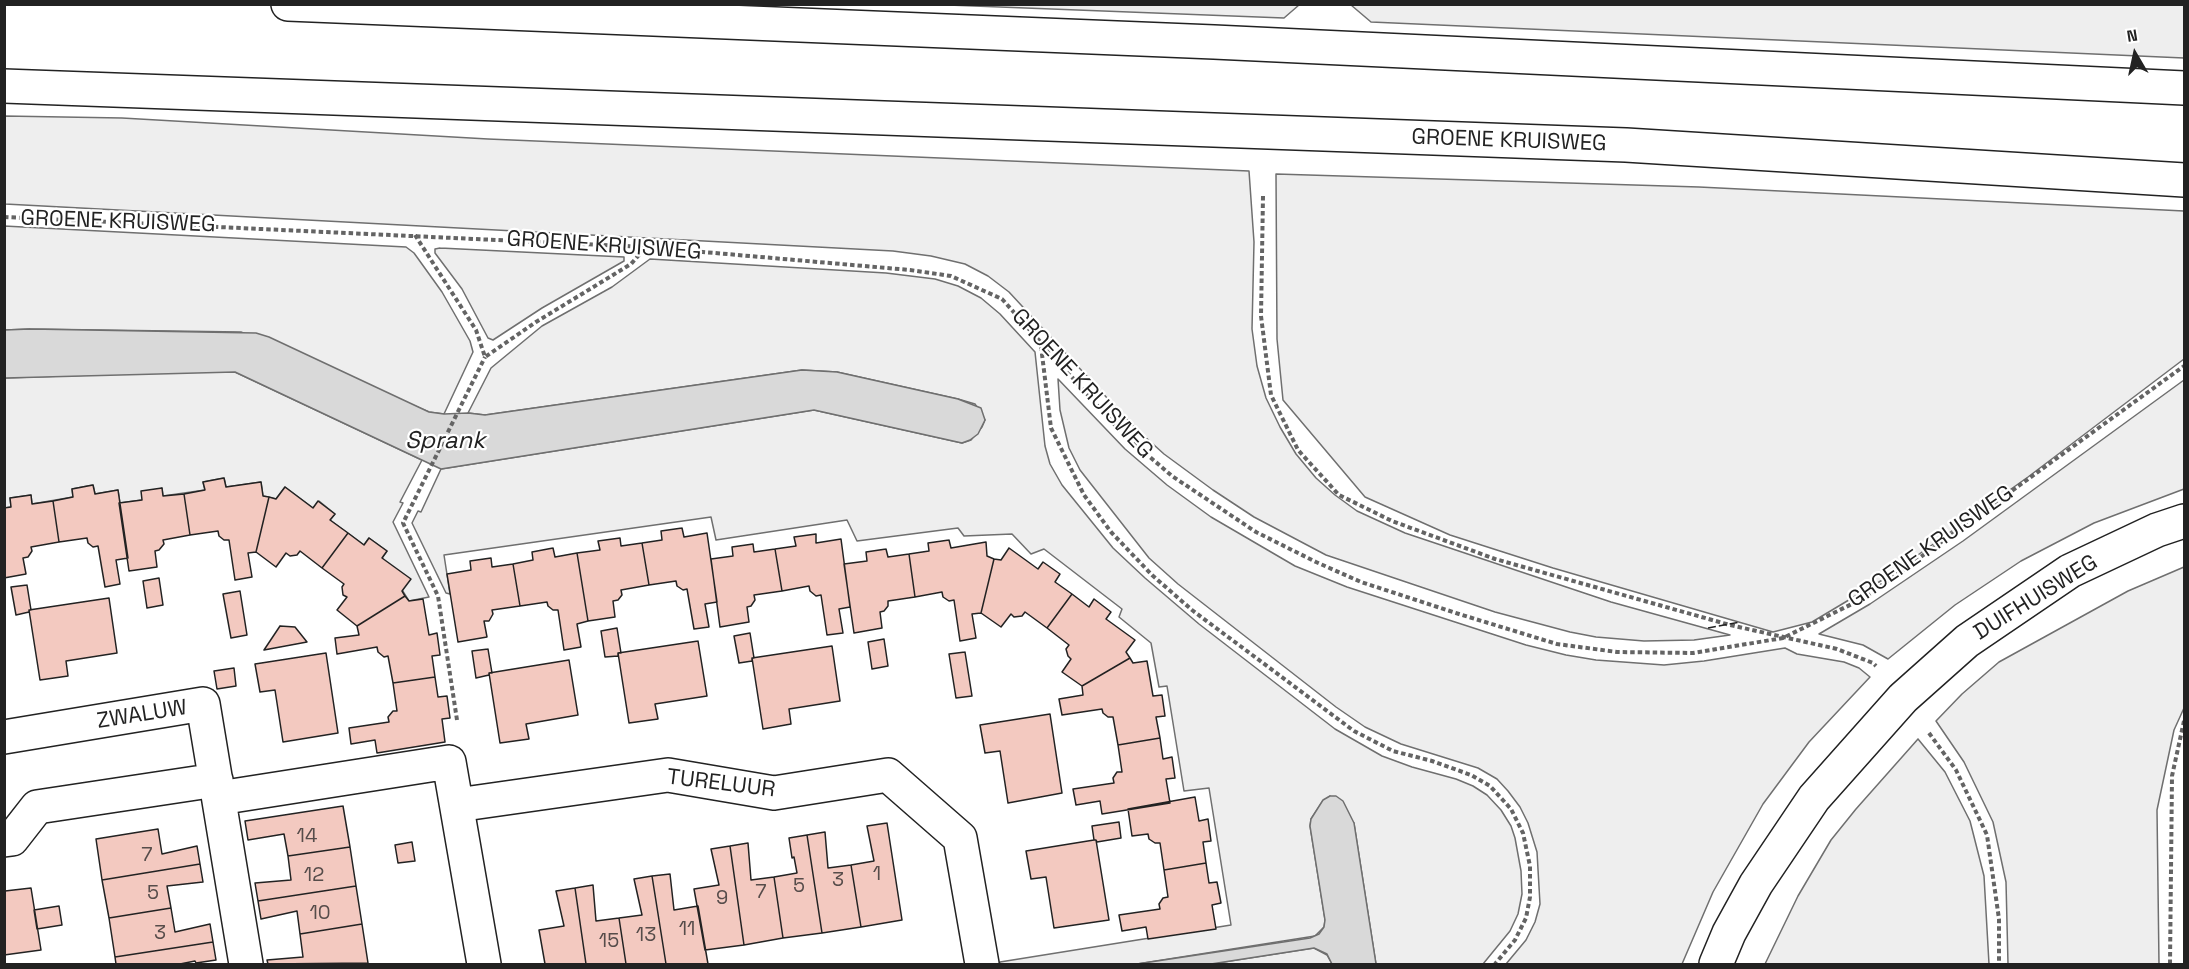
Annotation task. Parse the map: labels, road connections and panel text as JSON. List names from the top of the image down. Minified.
{"streets":{"main road":["GROENE KRUISWEG","DUIFHUISWEG","ZWALUW","TURELUUR"]},"water":["Sprank"],"house_numbers":["14","7","1","12","3","5","7","5","9","10","11","3","13","15"],"north":"top"}
